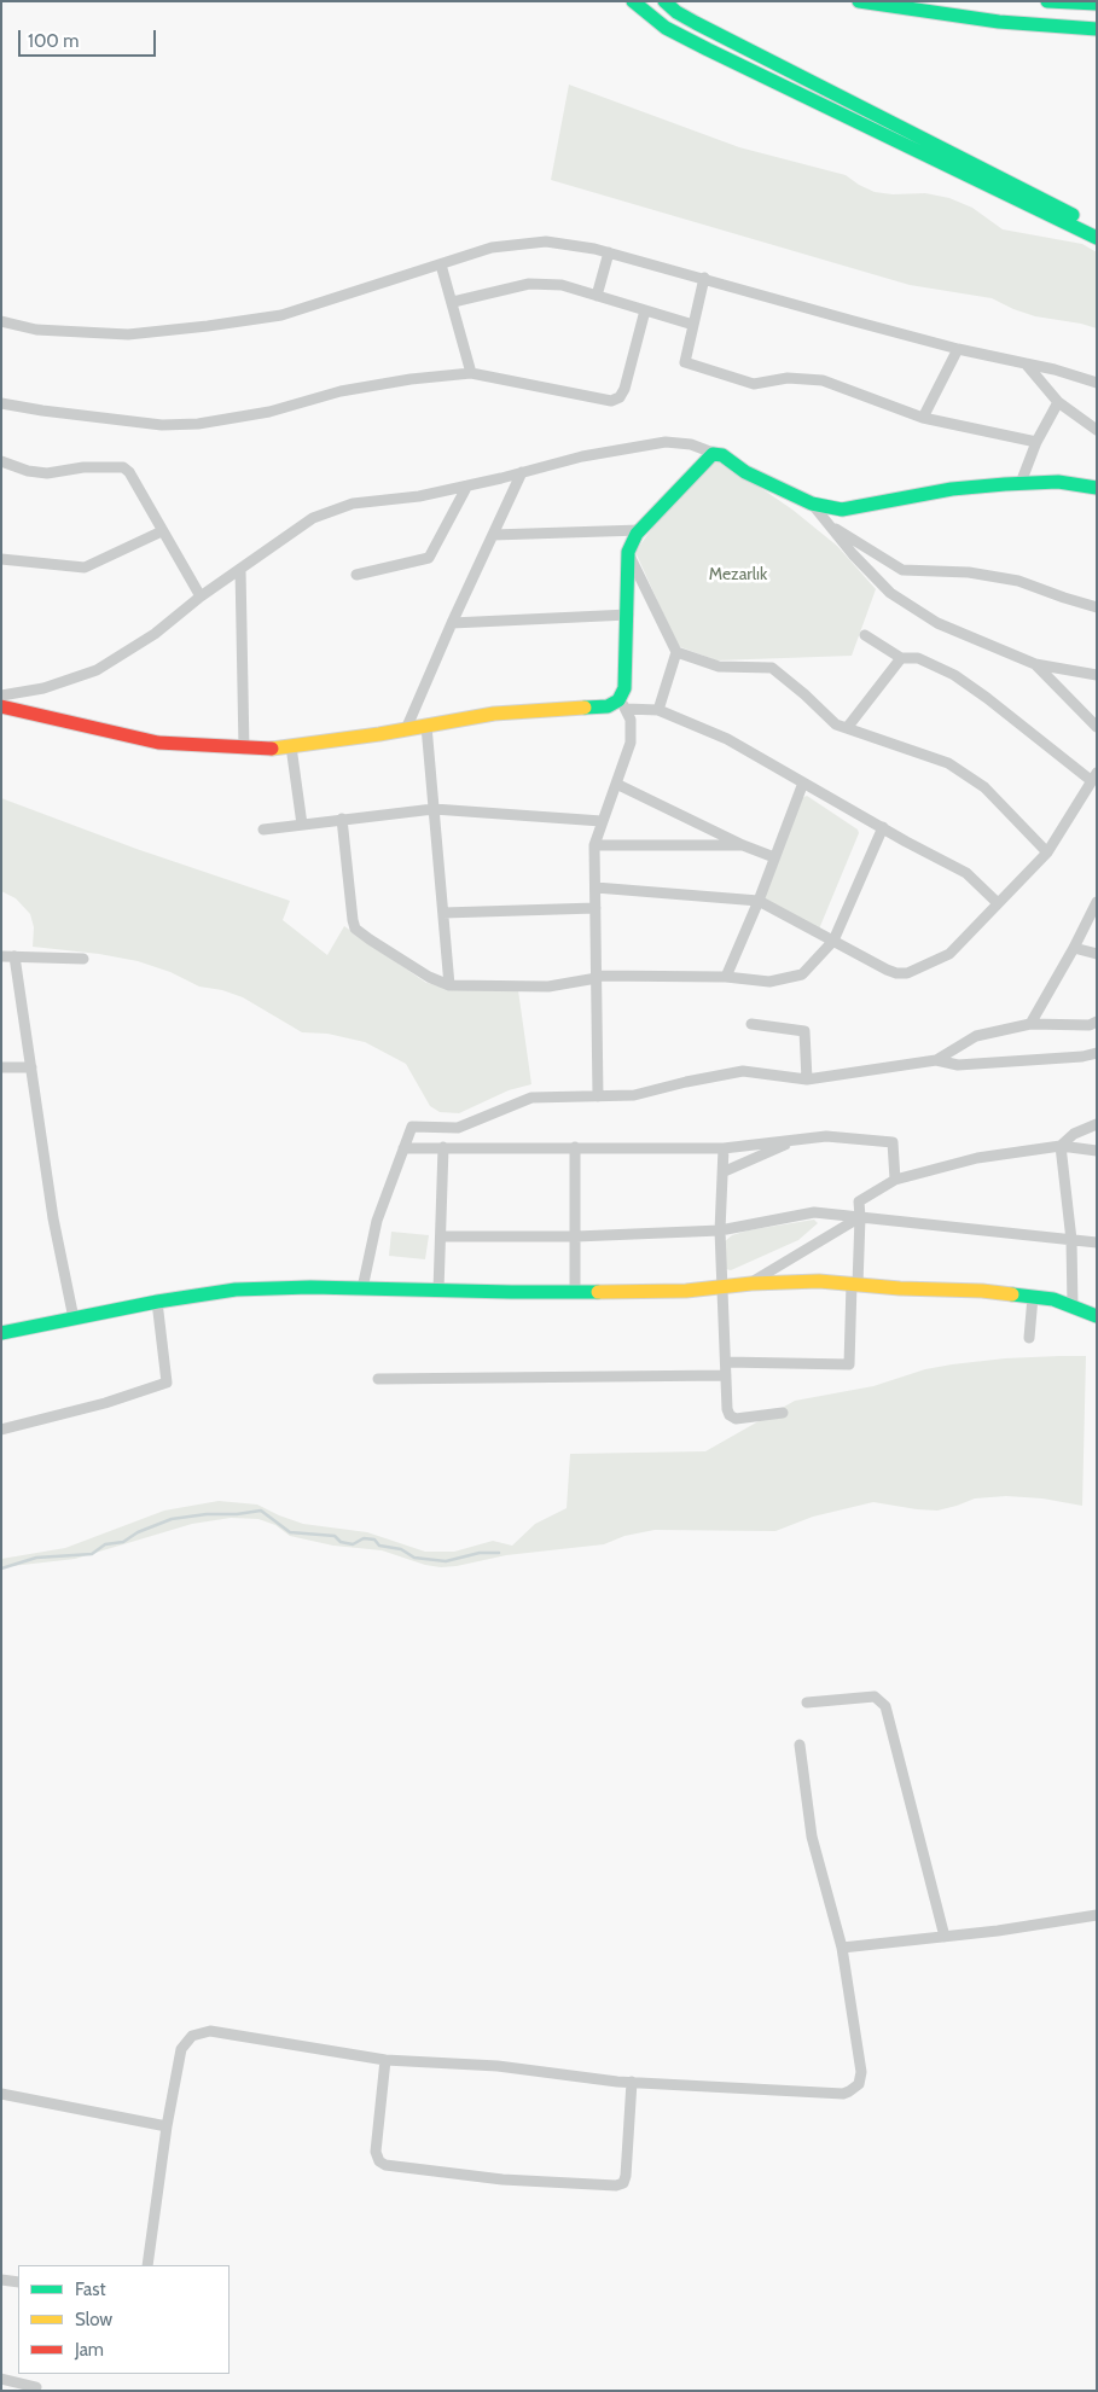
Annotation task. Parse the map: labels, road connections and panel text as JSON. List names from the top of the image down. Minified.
{"parks":["Mezarlık"],"legend":["Fast","Slow","Jam"],"scale_bar":"100 m"}
